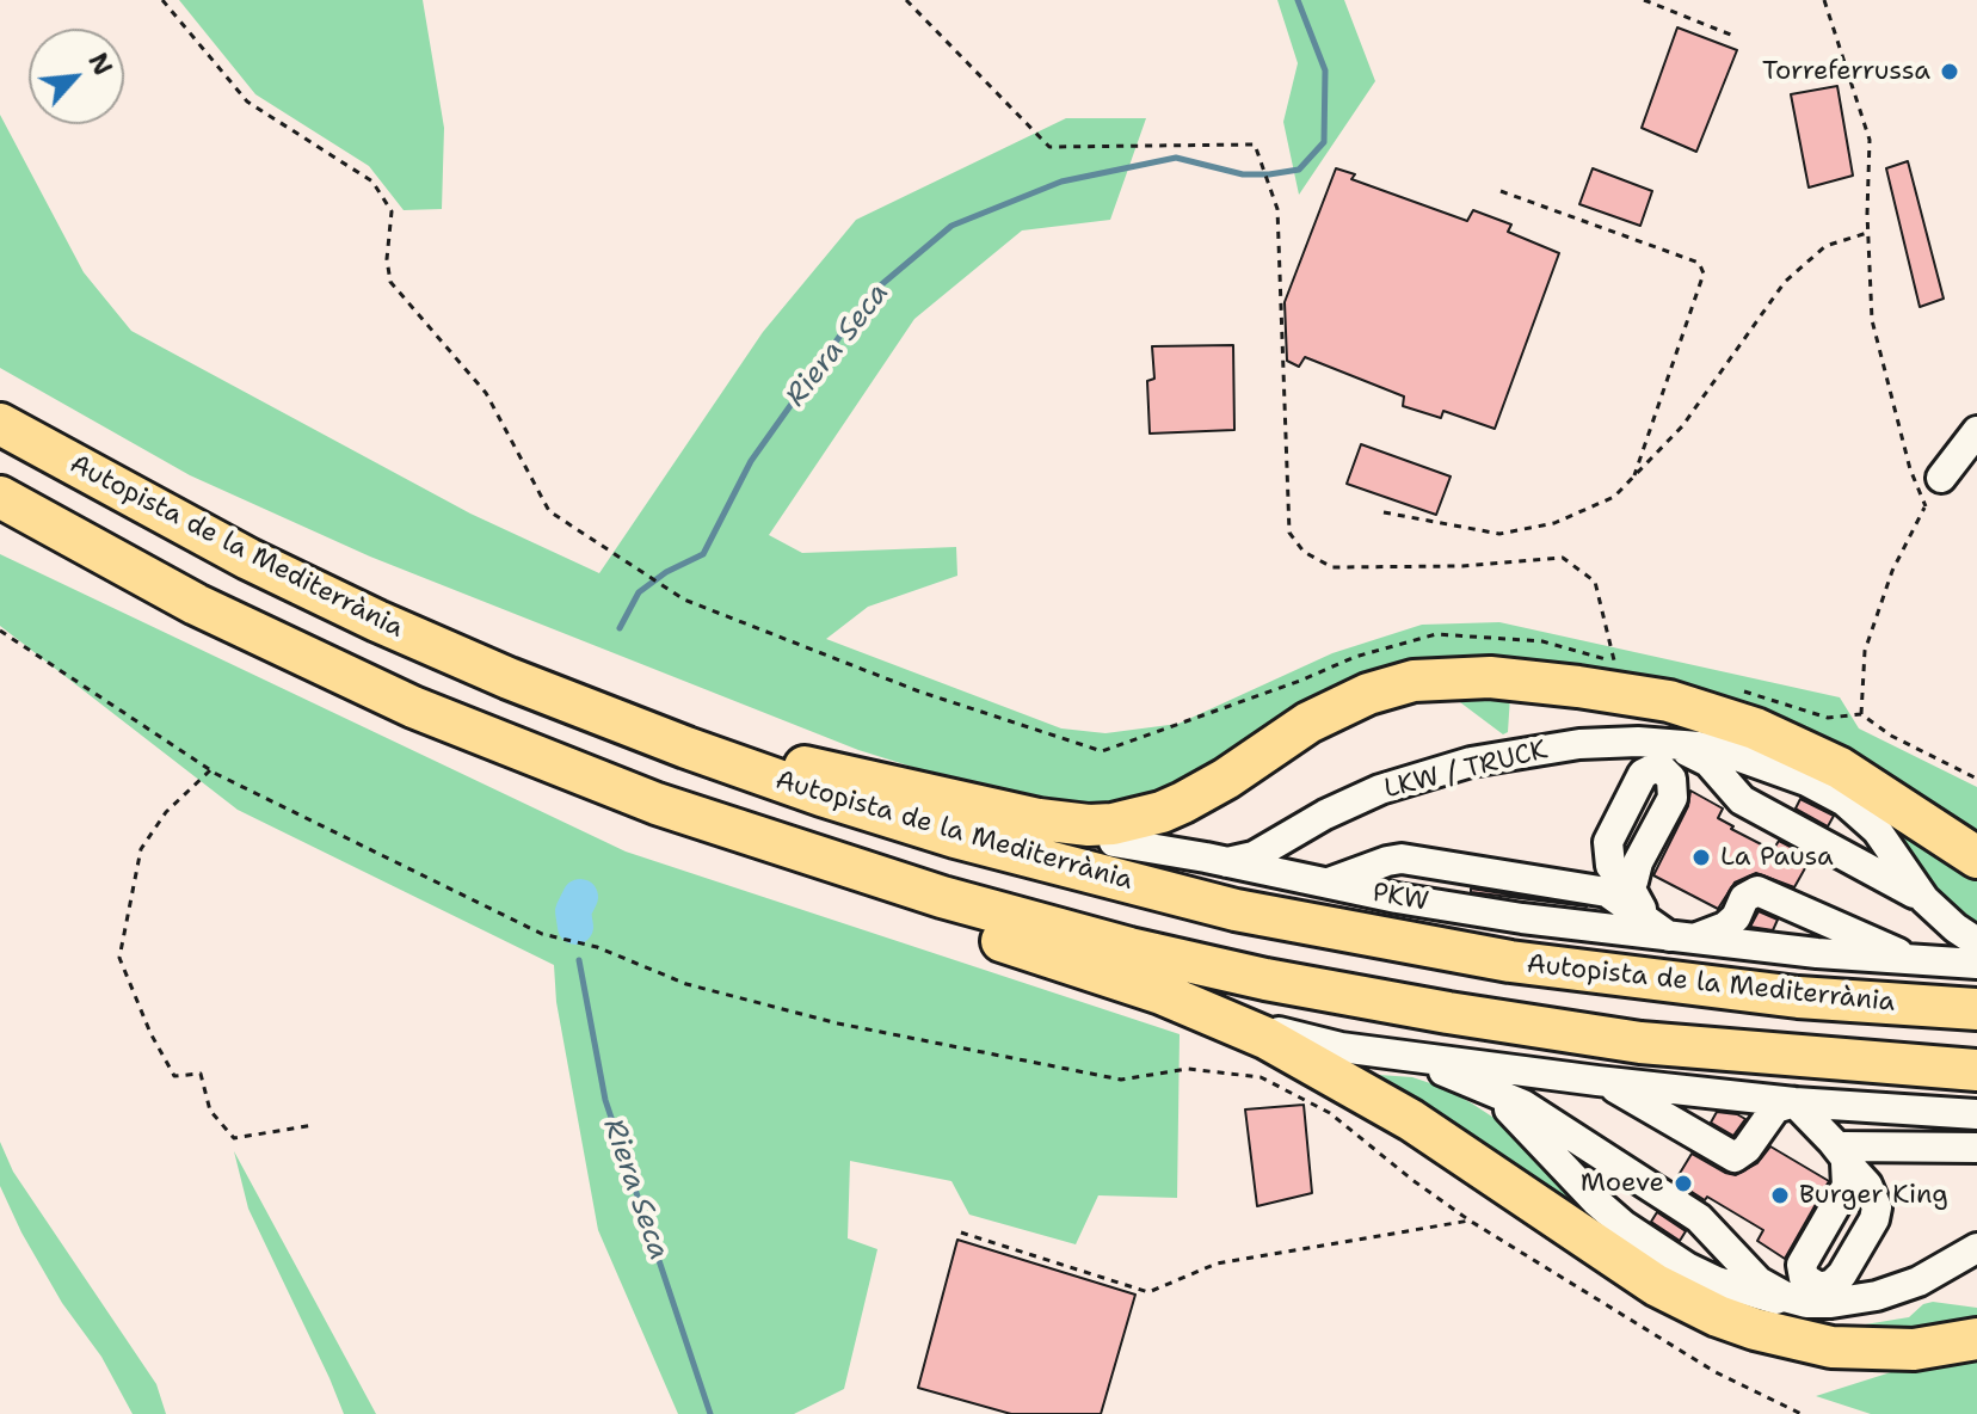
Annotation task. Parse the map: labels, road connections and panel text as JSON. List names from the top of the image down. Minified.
{"streets":{"highway":["Autopista de la Mediterrània"],"street":["LKW / TRUCK","PKW"]},"crossings":[["LKW / TRUCK","PKW"]],"water":["Riera Seca"],"places":["Torreferrussa","La Pausa","Moeve","Burger King"],"north":"top right"}
